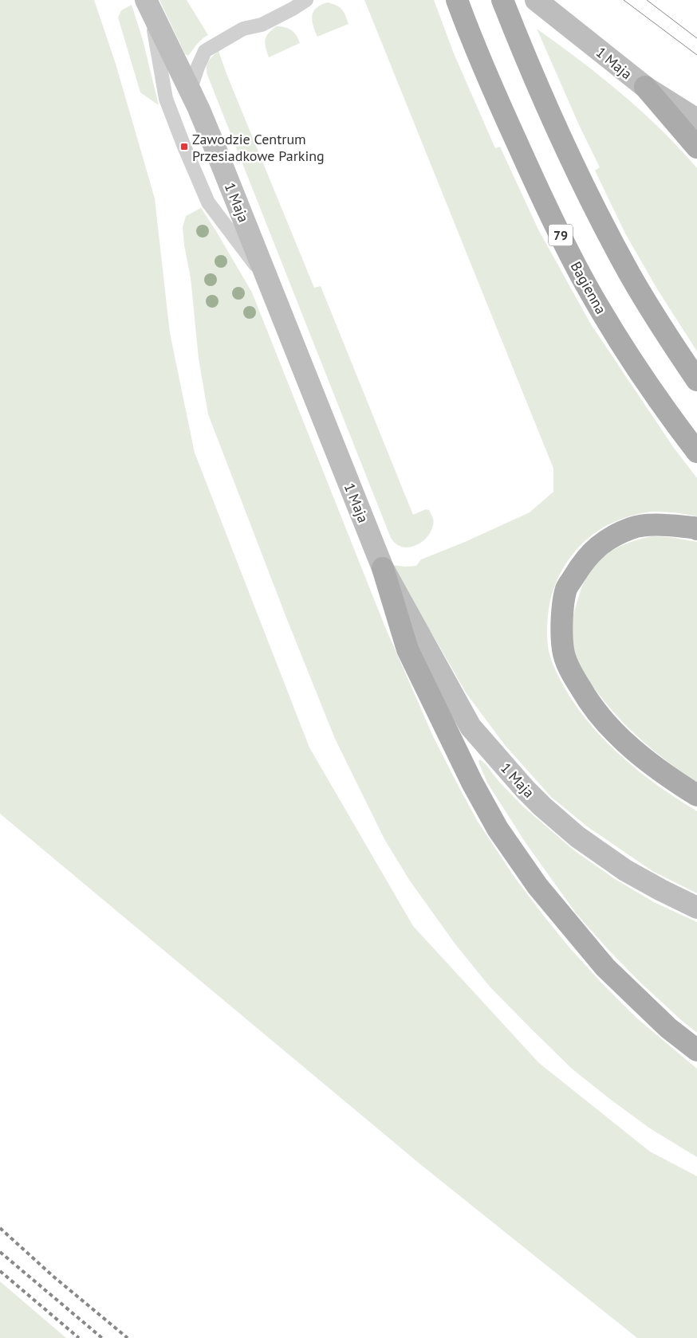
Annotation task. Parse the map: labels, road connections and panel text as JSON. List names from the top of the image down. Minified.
{"streets":{"main road":["79","Bagienna"],"street":["1 Maja"]},"places":{"transit":["Zawodzie Centrum Przesiadkowe Parking"]}}
